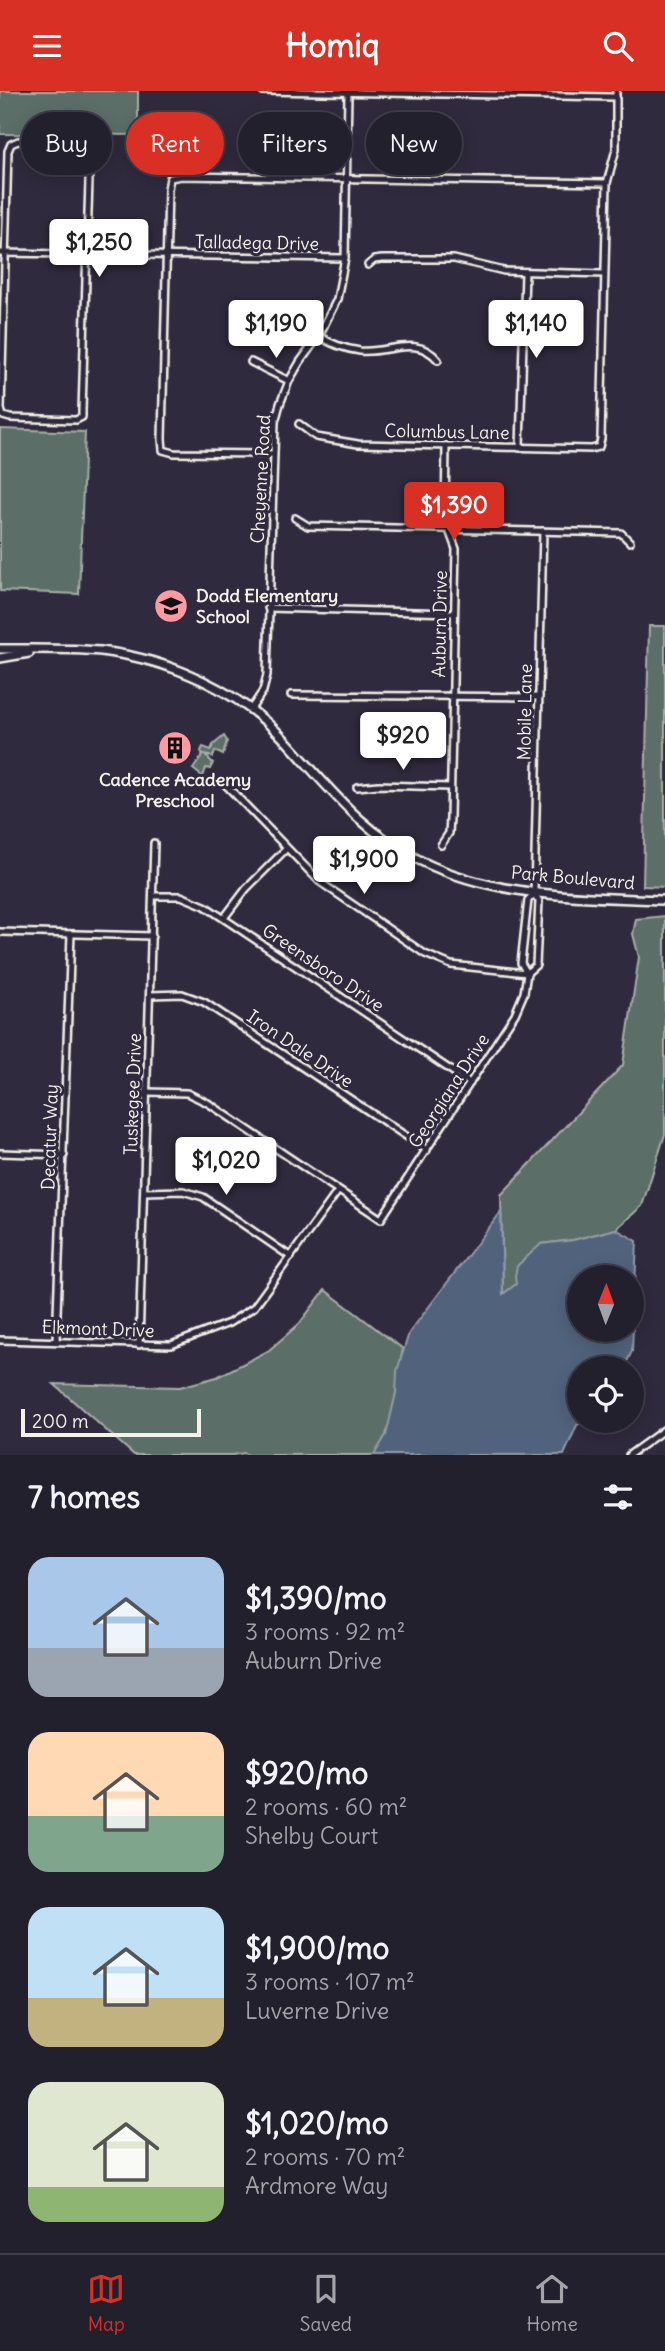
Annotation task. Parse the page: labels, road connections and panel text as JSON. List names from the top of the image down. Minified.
{"streets":{"main road":["Park Boulevard"],"street":["Talladega Drive","Columbus Lane","Cheyenne Road","Auburn Drive","Mobile Lane","Greensboro Drive","Iron Dale Drive","Georgiana Drive","Tuskegee Drive","Decatur Way","Elkmont Drive"]},"crossings":[["Talladega Drive","Cheyenne Road"],["Columbus Lane","Auburn Drive"],["Cheyenne Road","Park Boulevard"],["Mobile Lane","Park Boulevard"],["Mobile Lane","Georgiana Drive"],["Park Boulevard","Georgiana Drive"],["Greensboro Drive","Georgiana Drive"],["Greensboro Drive","Tuskegee Drive"],["Iron Dale Drive","Georgiana Drive"],["Iron Dale Drive","Tuskegee Drive"],["Georgiana Drive","Elkmont Drive"],["Tuskegee Drive","Elkmont Drive"],["Decatur Way","Elkmont Drive"]],"places":{"school or university":["Dodd Elementary School"],"building":["Cadence Academy Preschool"]},"scale_bar":"200 m","north":"top","page":{"header":"Homiq","chip":["Buy","Rent","Filters","New"],"price":["$1,250","$1,190","$1,140","$1,390","$920","$1,900","$1,020"],"scale":"200 m","heading":"7 homes","list":[{"name":"$1,390/mo","note":"3 rooms · 92 m² · Auburn Drive"},{"name":"$920/mo","note":"2 rooms · 60 m² · Shelby Court"},{"name":"$1,900/mo","note":"3 rooms · 107 m² · Luverne Drive"},{"name":"$1,020/mo","note":"2 rooms · 70 m² · Ardmore Way"}],"tabs":["Map","Saved","Home"]}}
